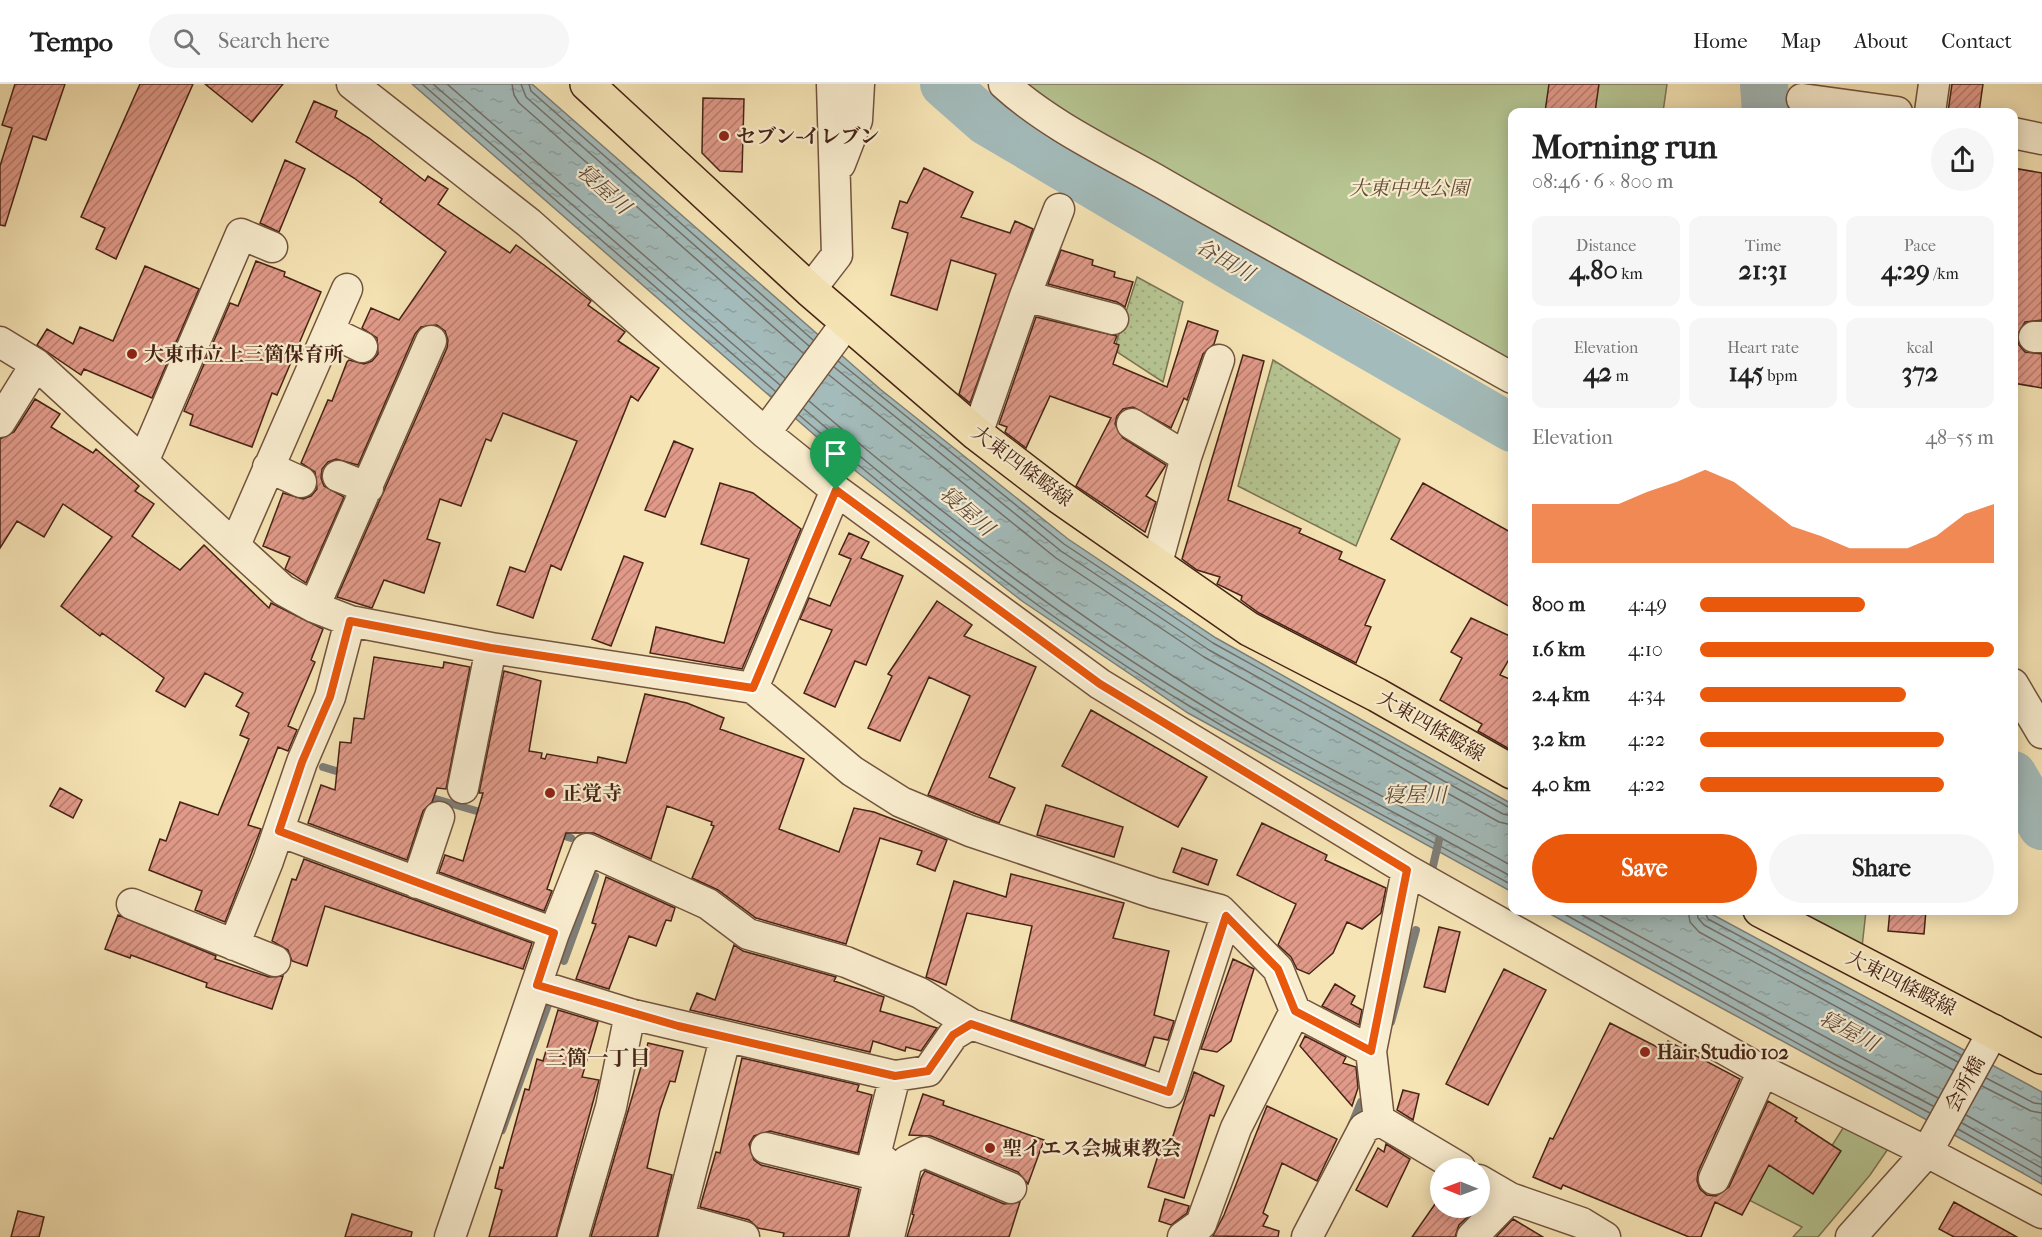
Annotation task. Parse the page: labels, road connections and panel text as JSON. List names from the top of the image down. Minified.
{"streets":{"main road":["大東四條畷線"],"street":["会所橋"]},"crossings":[["大東四條畷線","会所橋"]],"districts":["三箇一丁目"],"water":["寝屋川","谷田川"],"parks":["大東中央公園"],"places":["セブン-イレブン","大東市立上三箇保育所","正覚寺","Hair Studio 102","聖イエス会城東教会"],"north":"left","page":{"header":"Tempo","search":"Search here","nav":["Home","Map","About","Contact"],"heading":["Morning run","08:46 · 6 × 800 m"],"stats":[["Distance","4.80 km"],["Time","21:31"],["Pace","4:29 /km"],["Elevation","42 m"],["Heart rate","145 bpm"],["kcal","372"]],"chart":["Elevation","48–55 m"],"list":[{"name":"800 m","note":"4:49"},{"name":"1.6 km","note":"4:10"},{"name":"2.4 km","note":"4:34"},{"name":"3.2 km","note":"4:22"},{"name":"4.0 km","note":"4:22"}],"buttons":["Save","Share"]}}
